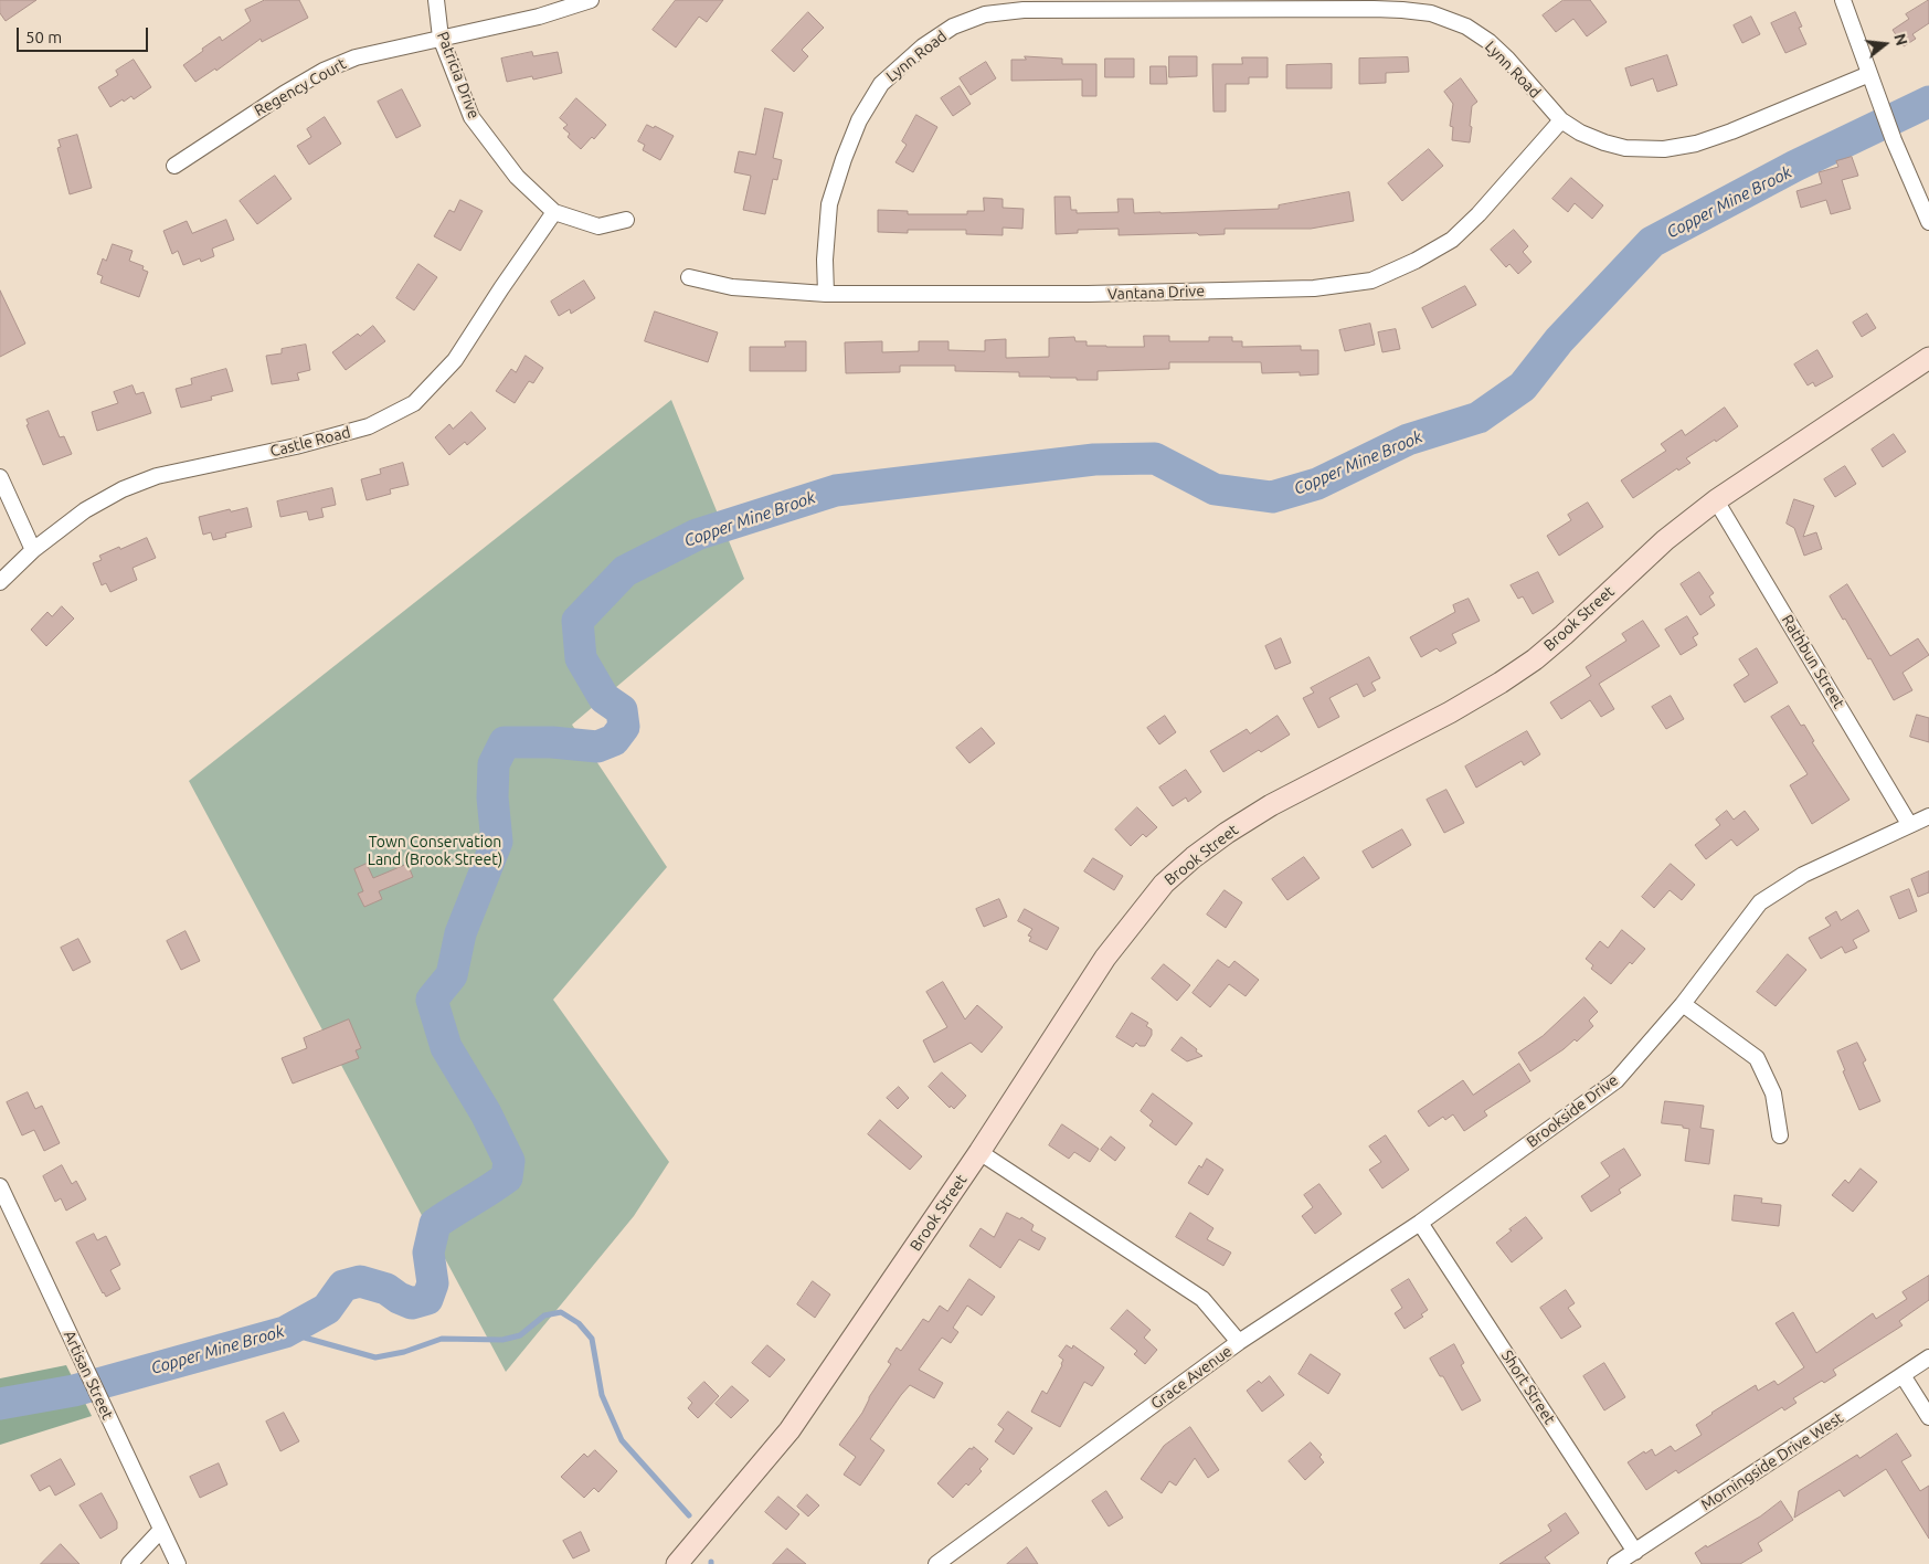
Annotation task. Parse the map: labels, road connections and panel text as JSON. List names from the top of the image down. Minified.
{"streets":{"street":["Lynn Road","Patricia Drive","Regency Court","Vantana Drive","Castle Road","Brook Street","Rathbun Street","Brookside Drive","Artisan Street","Grace Avenue","Short Street","Morningside Drive West"]},"crossings":[["Lynn Road","Vantana Drive"],["Patricia Drive","Regency Court"],["Patricia Drive","Castle Road"],["Brook Street","Rathbun Street"],["Brook Street","Grace Avenue"],["Rathbun Street","Brookside Drive"],["Brookside Drive","Grace Avenue"],["Brookside Drive","Short Street"],["Short Street","Morningside Drive West"]],"water":["Copper Mine Brook"],"parks":["Town Conservation Land (Brook Street)"],"scale_bar":"50 m","north":"right"}
